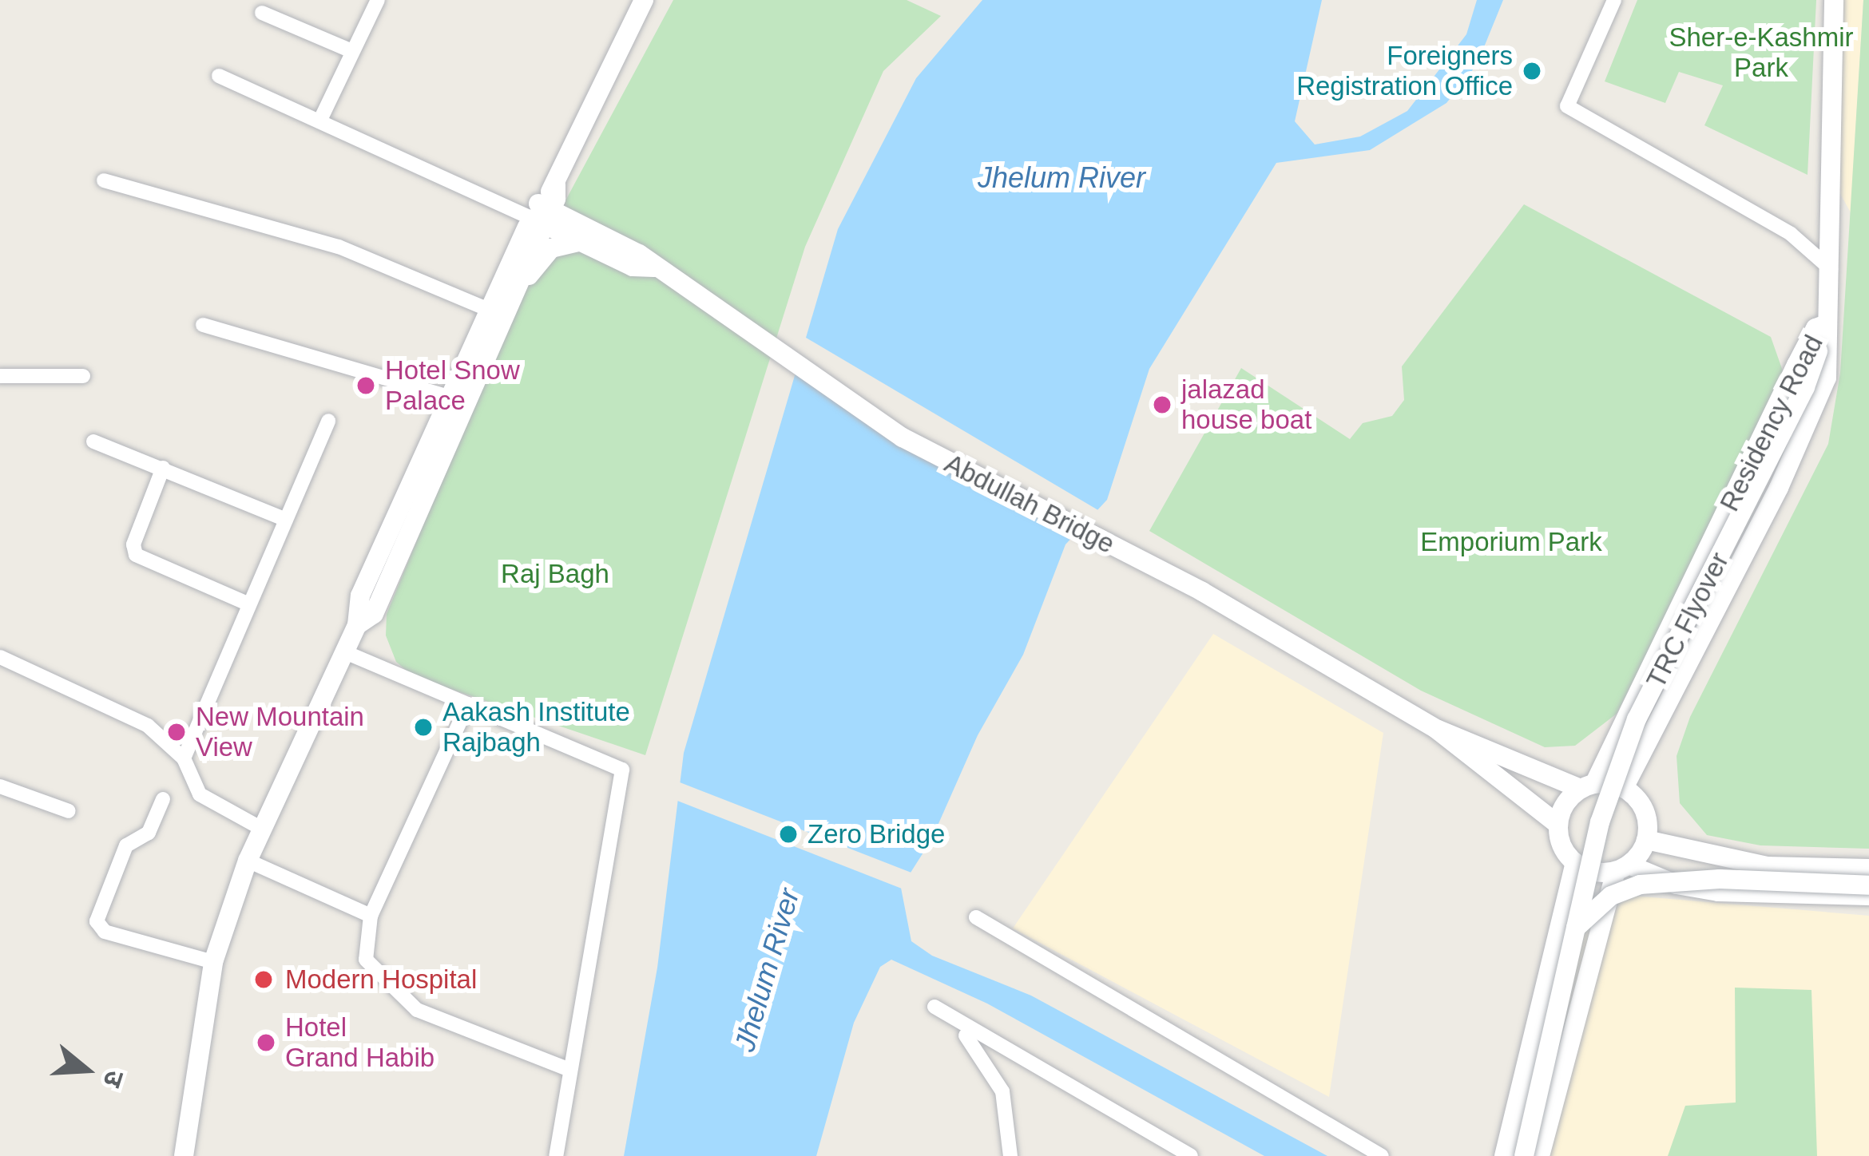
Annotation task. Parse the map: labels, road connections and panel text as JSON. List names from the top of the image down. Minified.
{"streets":{"main road":["Residency Road","Abdullah Bridge","TRC Flyover"]},"crossings":[["Residency Road","TRC Flyover"]],"water":["Jhelum River"],"parks":["Sher-e-Kashmir Park","Emporium Park","Raj Bagh"],"places":["Foreigners Registration Office","Hotel Snow Palace","jalazad house boat","Aakash Institute Rajbagh","New Mountain View","Zero Bridge","Modern Hospital","Hotel Grand Habib"],"north":"right"}
